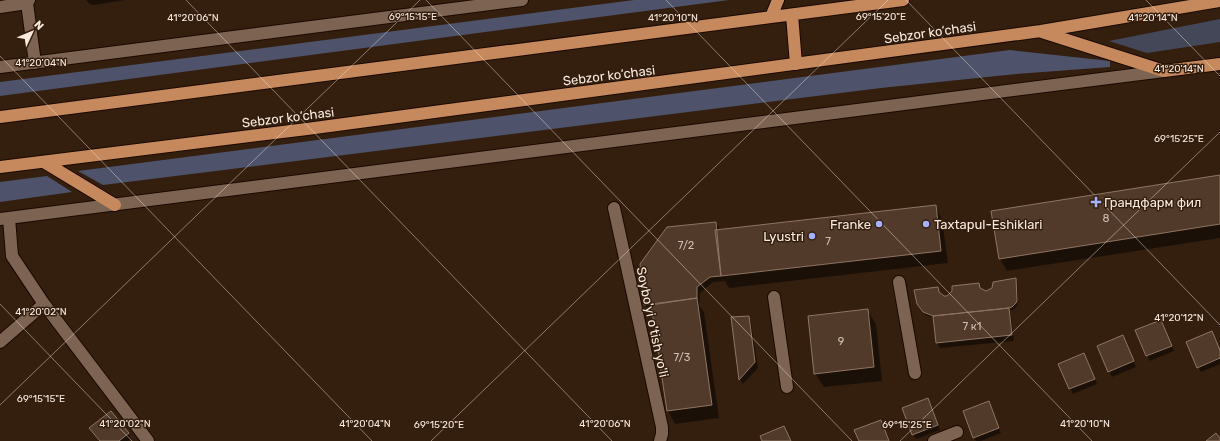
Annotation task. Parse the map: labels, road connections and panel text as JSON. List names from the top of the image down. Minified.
{"streets":{"main road":["Sebzor ko‘chasi"],"street":["Soybo'yi o'tish yo'li"]},"places":{"health":["Грандфарм фил"],"other":["Franke","Taxtapul-Eshiklari","Lyustri"]},"house_numbers":["8","7","7/2","7 к1","9","7/3"],"north":"top right","coordinates":["69°15'15\"E","69°15'20\"E","41°20'06\"N","41°20'10\"N","41°20'14\"N","41°20'04\"N","69°15'25\"E","41°20'02\"N","41°20'12\"N"]}
